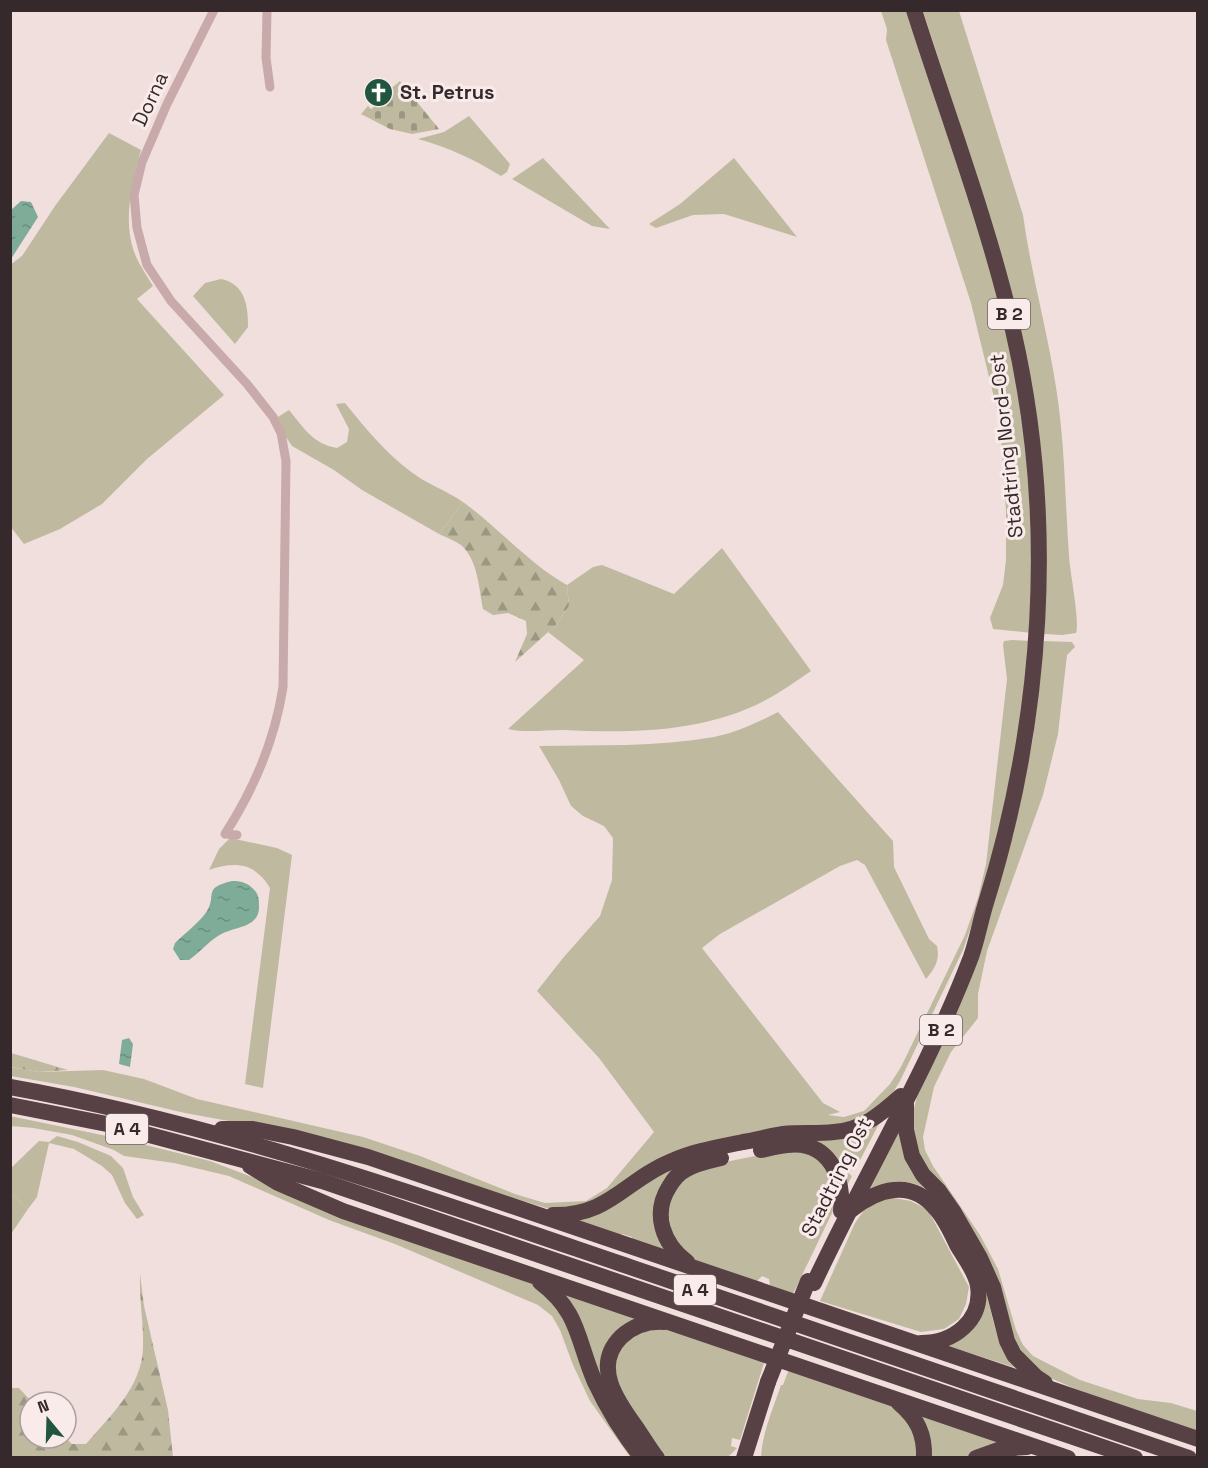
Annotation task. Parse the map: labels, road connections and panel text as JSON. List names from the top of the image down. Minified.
{"streets":{"highway":["B 2","Stadtring Nord-Ost","A 4","Stadtring Ost"],"street":["Dorna"]},"crossings":[["B 2","Stadtring Nord-Ost"],["B 2","Stadtring Ost"]],"places":{"church":["St. Petrus"]},"north":"top"}
